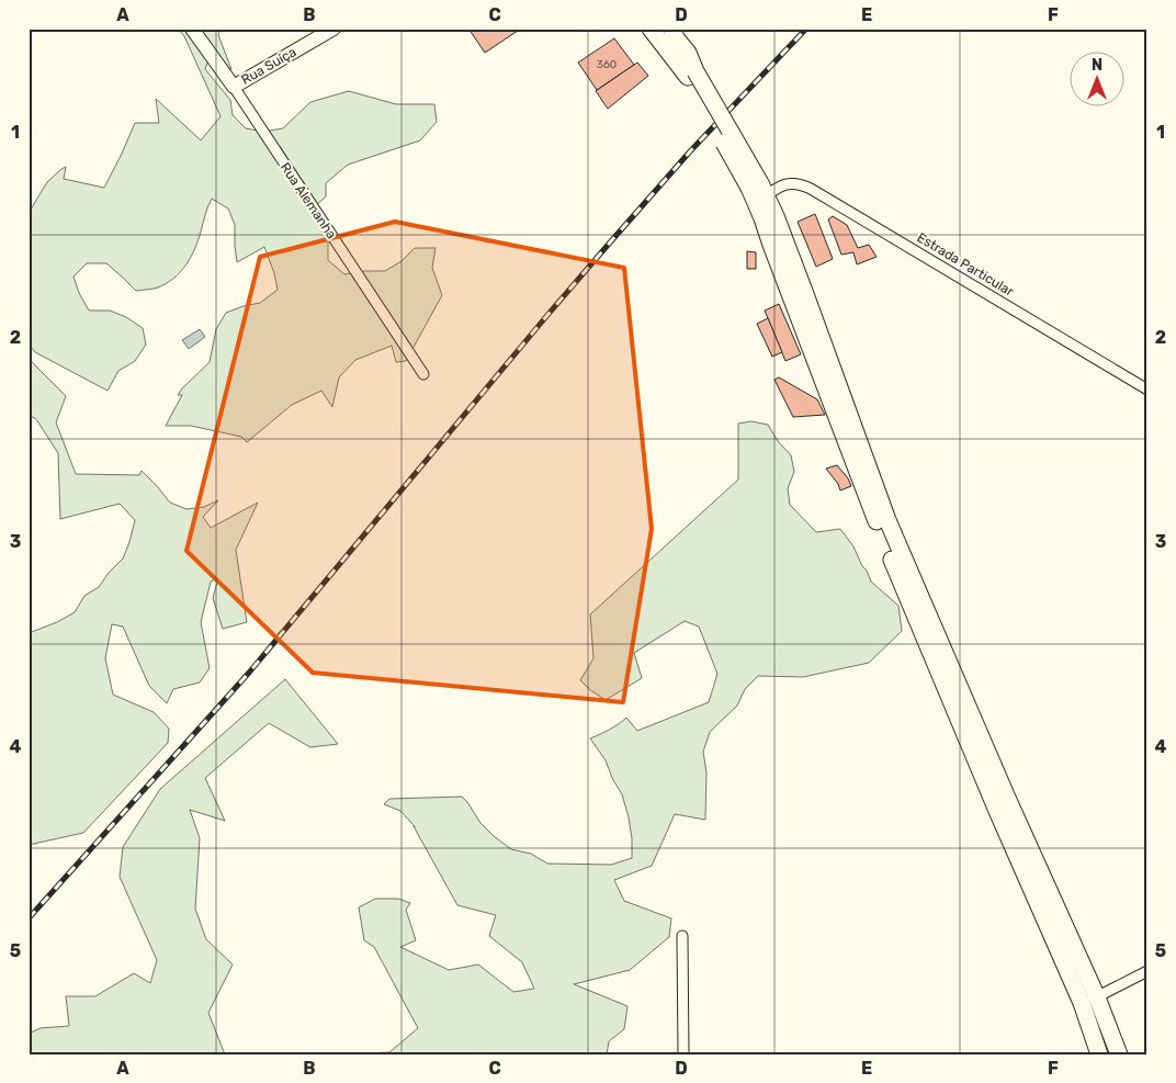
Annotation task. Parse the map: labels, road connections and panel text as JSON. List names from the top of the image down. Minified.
{"streets":{"street":["Rua Suíça","Rua Alemanha","Estrada Particular"]},"crossings":[["Rua Suíça","Rua Alemanha"]],"house_numbers":["360"],"north":"top","grid":{"columns":["A","B","C","D","E","F"],"rows":["1","2","3","4","5"]}}
